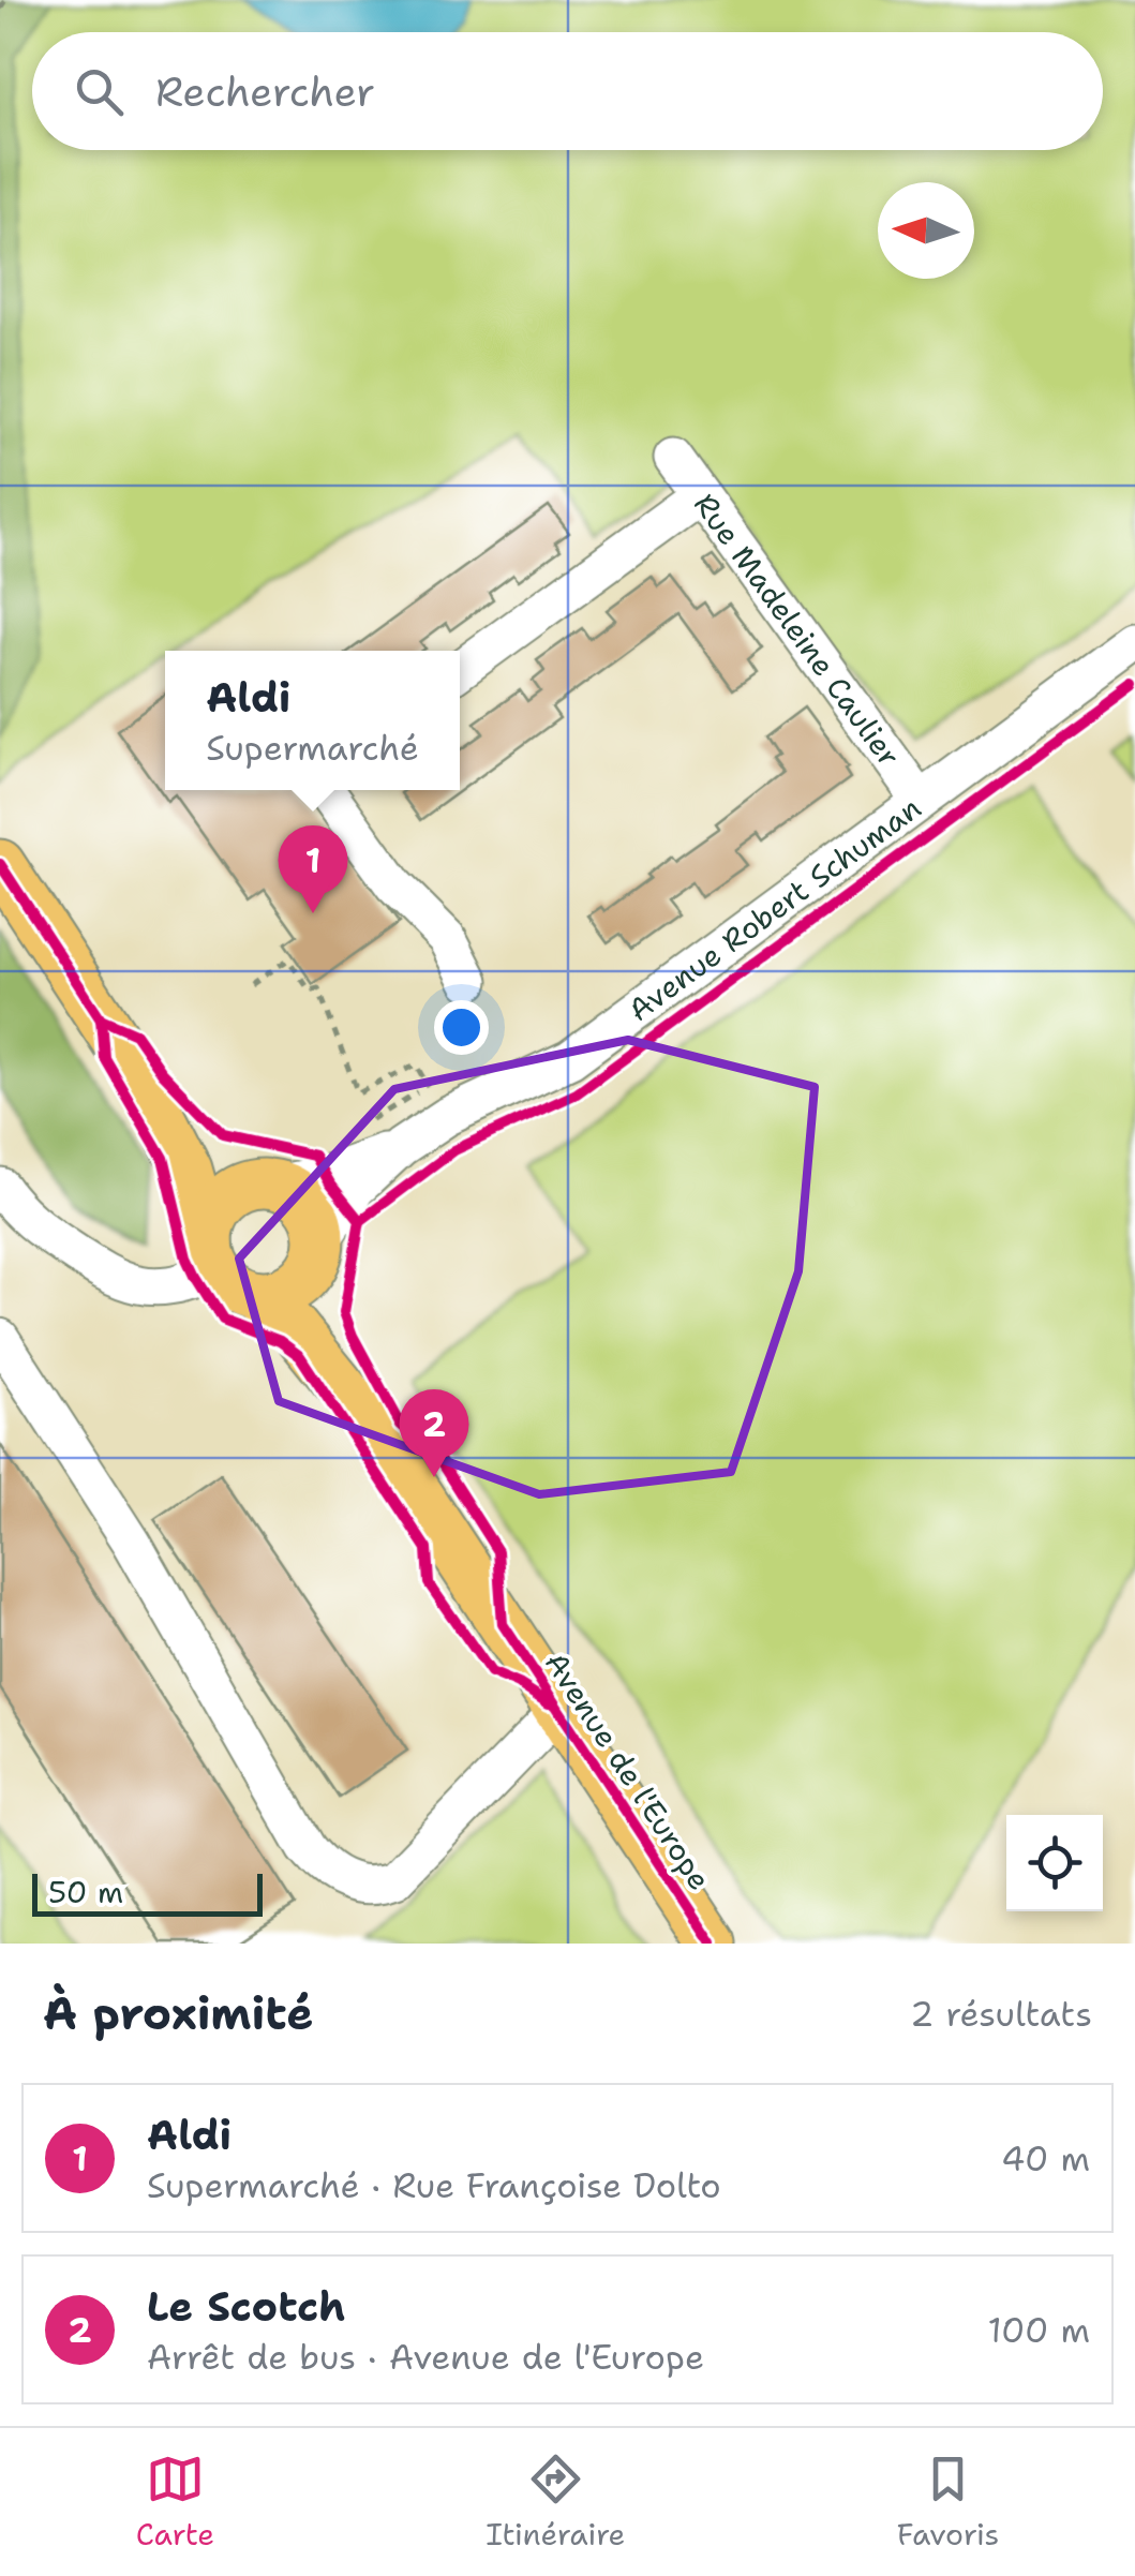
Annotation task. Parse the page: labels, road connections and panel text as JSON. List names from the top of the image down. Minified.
{"streets":{"main road":["Avenue de l'Europe"],"street":["Rue Madeleine Caulier","Avenue Robert Schuman"]},"crossings":[["Rue Madeleine Caulier","Avenue Robert Schuman"],["Avenue Robert Schuman","Avenue de l'Europe"]],"scale_bar":"50 m","north":"left","page":{"search":"Rechercher","popup":["Aldi","Supermarché"],"pins":["1","2"],"scale":"50 m","heading":["À proximité","2 résultats"],"list":[{"mark":"1","name":"Aldi","note":"Supermarché · Rue Françoise Dolto","value":"40 m"},{"mark":"2","name":"Le Scotch","note":"Arrêt de bus · Avenue de l'Europe","value":"100 m"}],"nav":["Carte","Itinéraire","Favoris"]}}
